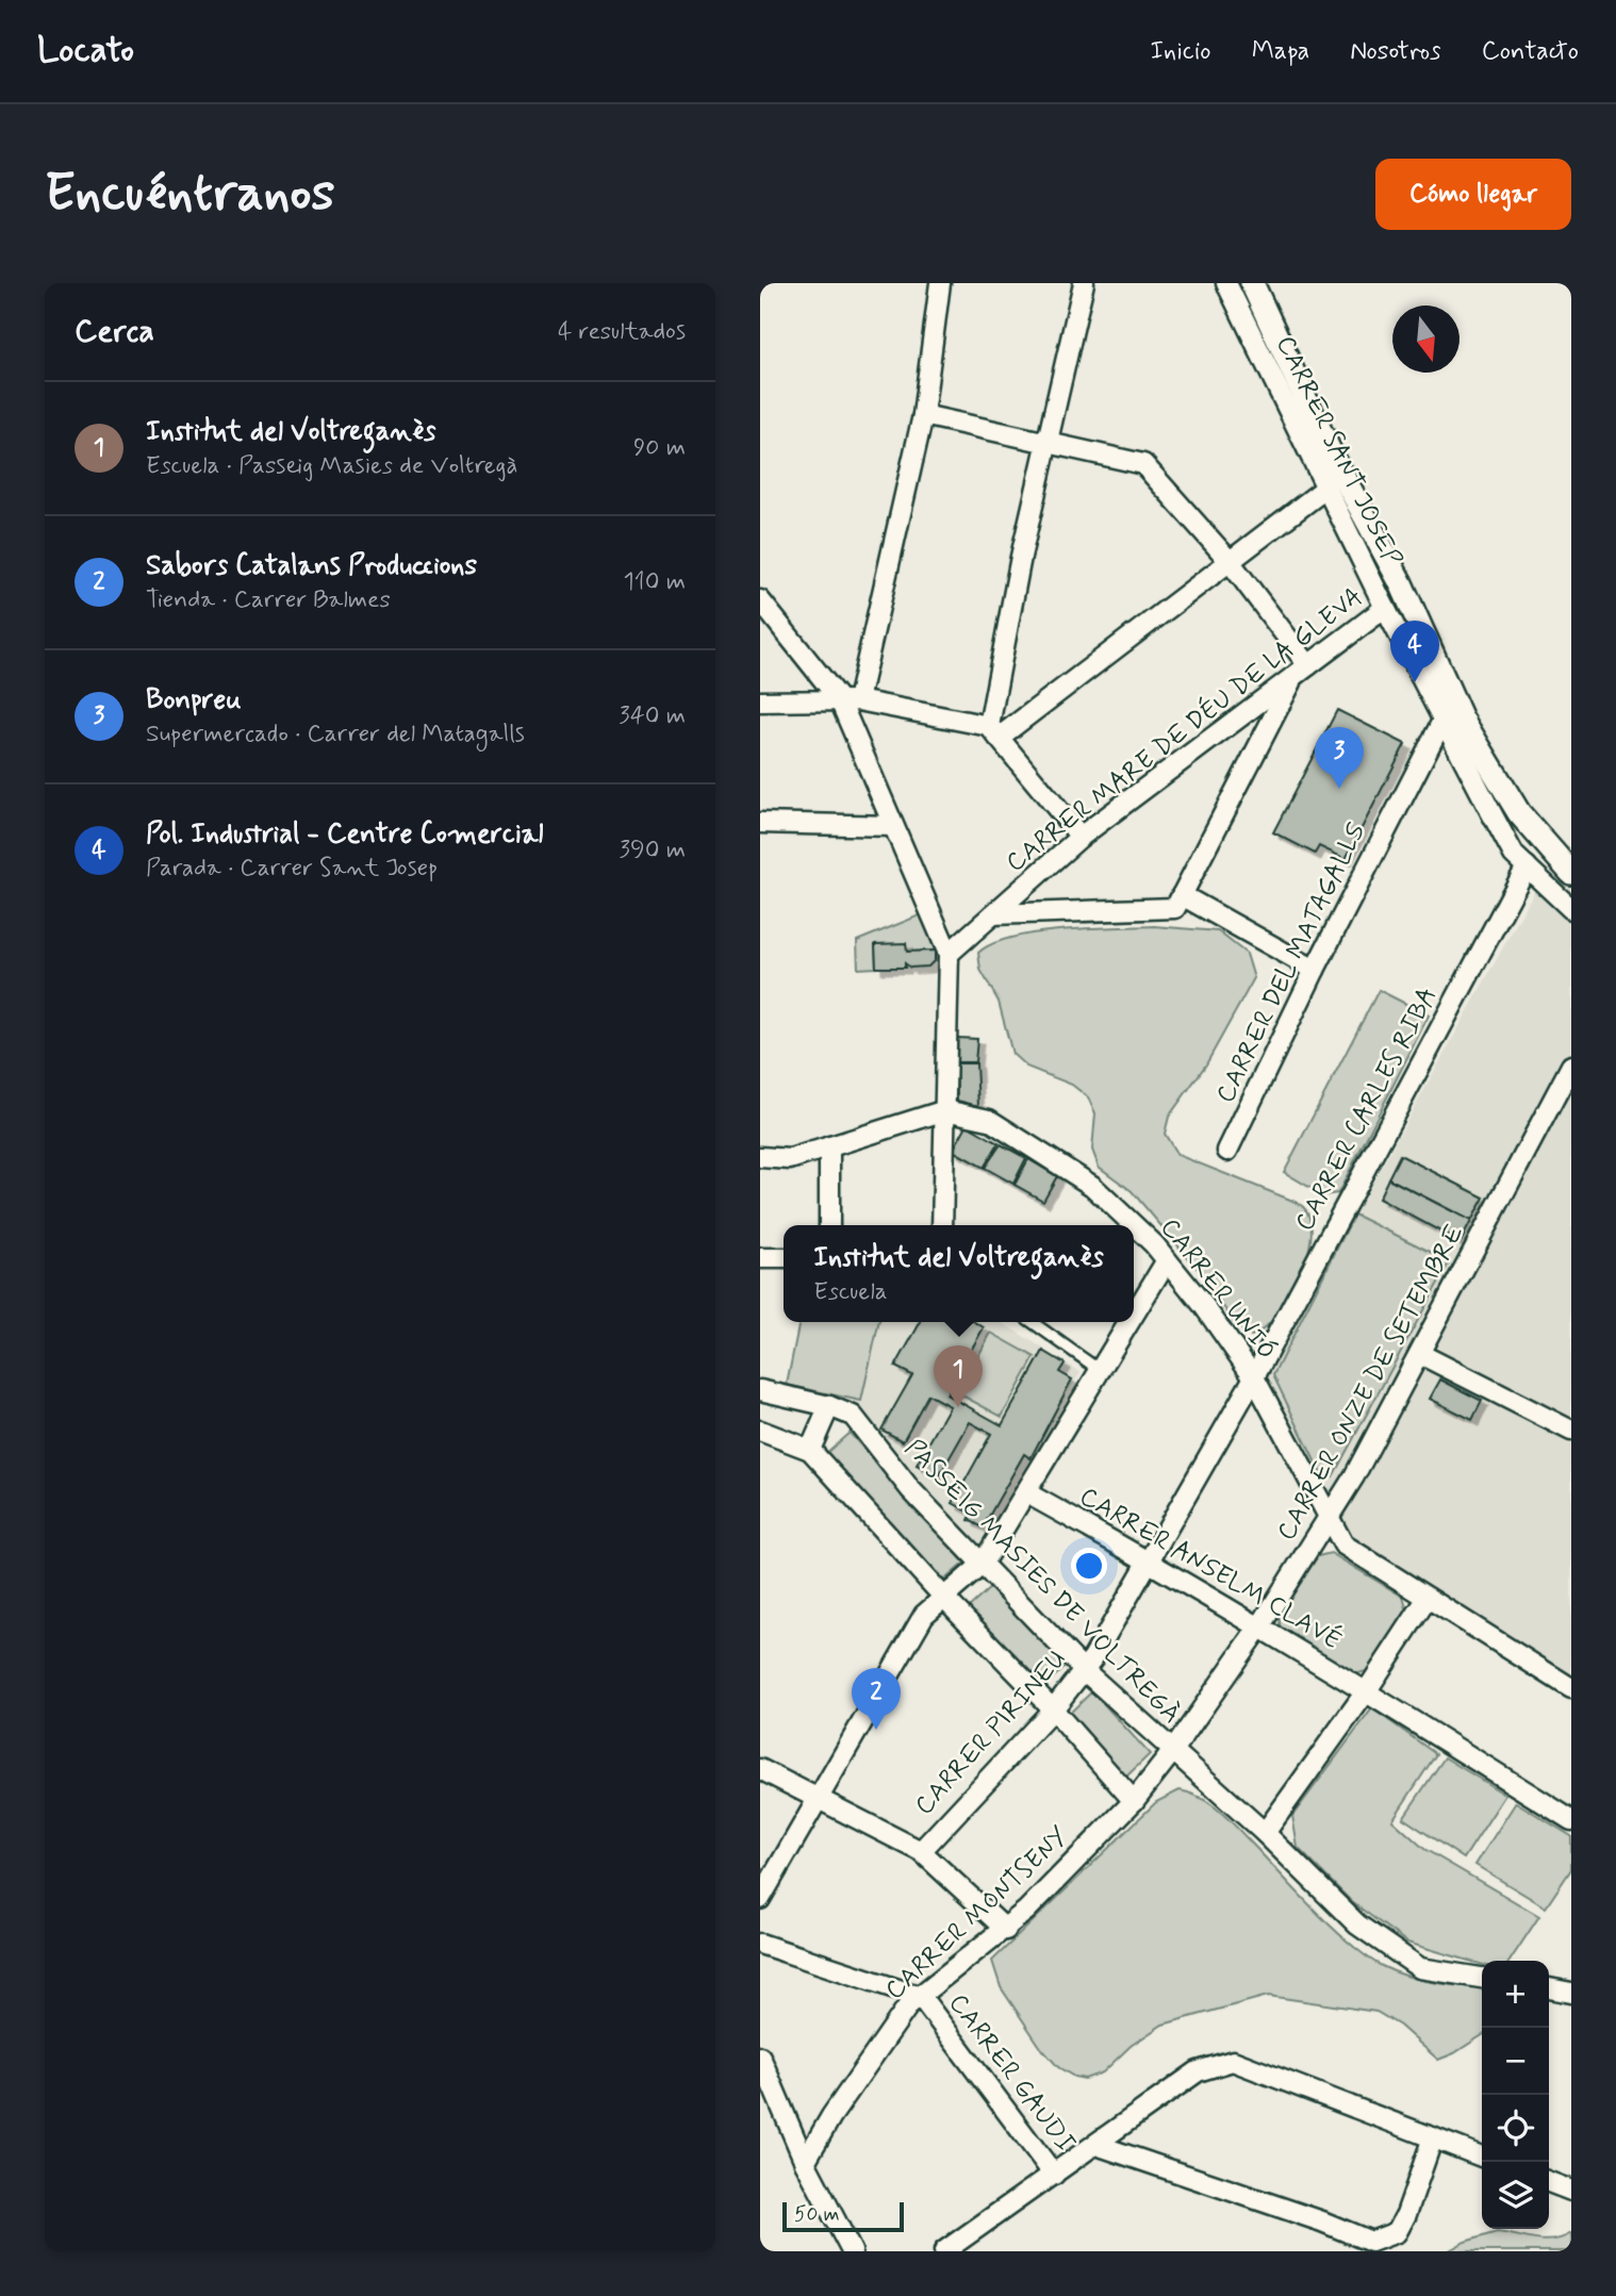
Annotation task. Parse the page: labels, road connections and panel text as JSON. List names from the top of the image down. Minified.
{"streets":{"street":["CARRER SANT JOSEP","CARRER MARE DE DÉU DE LA GLEVA","CARRER DEL MATAGALLS","CARRER CARLES RIBA","CARRER UNIÓ","CARRER ONZE DE SETEMBRE","CARRER ANSELM CLAVÉ","PASSEIG MASIES DE VOLTREGÀ","CARRER PIRINEU","CARRER MONTSENY","CARRER GAUDI"]},"crossings":[["CARRER SANT JOSEP","CARRER MARE DE DÉU DE LA GLEVA"],["CARRER SANT JOSEP","CARRER DEL MATAGALLS"],["CARRER SANT JOSEP","CARRER CARLES RIBA"],["CARRER CARLES RIBA","CARRER UNIÓ"],["CARRER CARLES RIBA","CARRER PIRINEU"],["CARRER UNIÓ","CARRER ONZE DE SETEMBRE"],["CARRER UNIÓ","CARRER PIRINEU"],["CARRER ONZE DE SETEMBRE","CARRER ANSELM CLAVÉ"],["CARRER ONZE DE SETEMBRE","PASSEIG MASIES DE VOLTREGÀ"],["CARRER ONZE DE SETEMBRE","CARRER MONTSENY"],["CARRER ANSELM CLAVÉ","CARRER PIRINEU"],["PASSEIG MASIES DE VOLTREGÀ","CARRER PIRINEU"],["PASSEIG MASIES DE VOLTREGÀ","CARRER MONTSENY"],["CARRER MONTSENY","CARRER GAUDI"]],"scale_bar":"50 m","north":"bottom","page":{"header":"Locato","nav":["Inicio","Mapa","Nosotros","Contacto"],"buttons":"Cómo llegar","title":"Encuéntranos","heading":["Cerca","4 resultados"],"list":[{"mark":"1","name":"Institut del Voltreganès","note":"Escuela · Passeig Masies de Voltregà","value":"90 m"},{"mark":"2","name":"Sabors Catalans Produccions","note":"Tienda · Carrer Balmes","value":"110 m"},{"mark":"3","name":"Bonpreu","note":"Supermercado · Carrer del Matagalls","value":"340 m"},{"mark":"4","name":"Pol. Industrial - Centre Comercial","note":"Parada · Carrer Sant Josep","value":"390 m"}],"pins":["4","3","1","2"],"popup":["Institut del Voltreganès","Escuela"],"map_buttons":["+","−"],"scale":"50 m"}}
